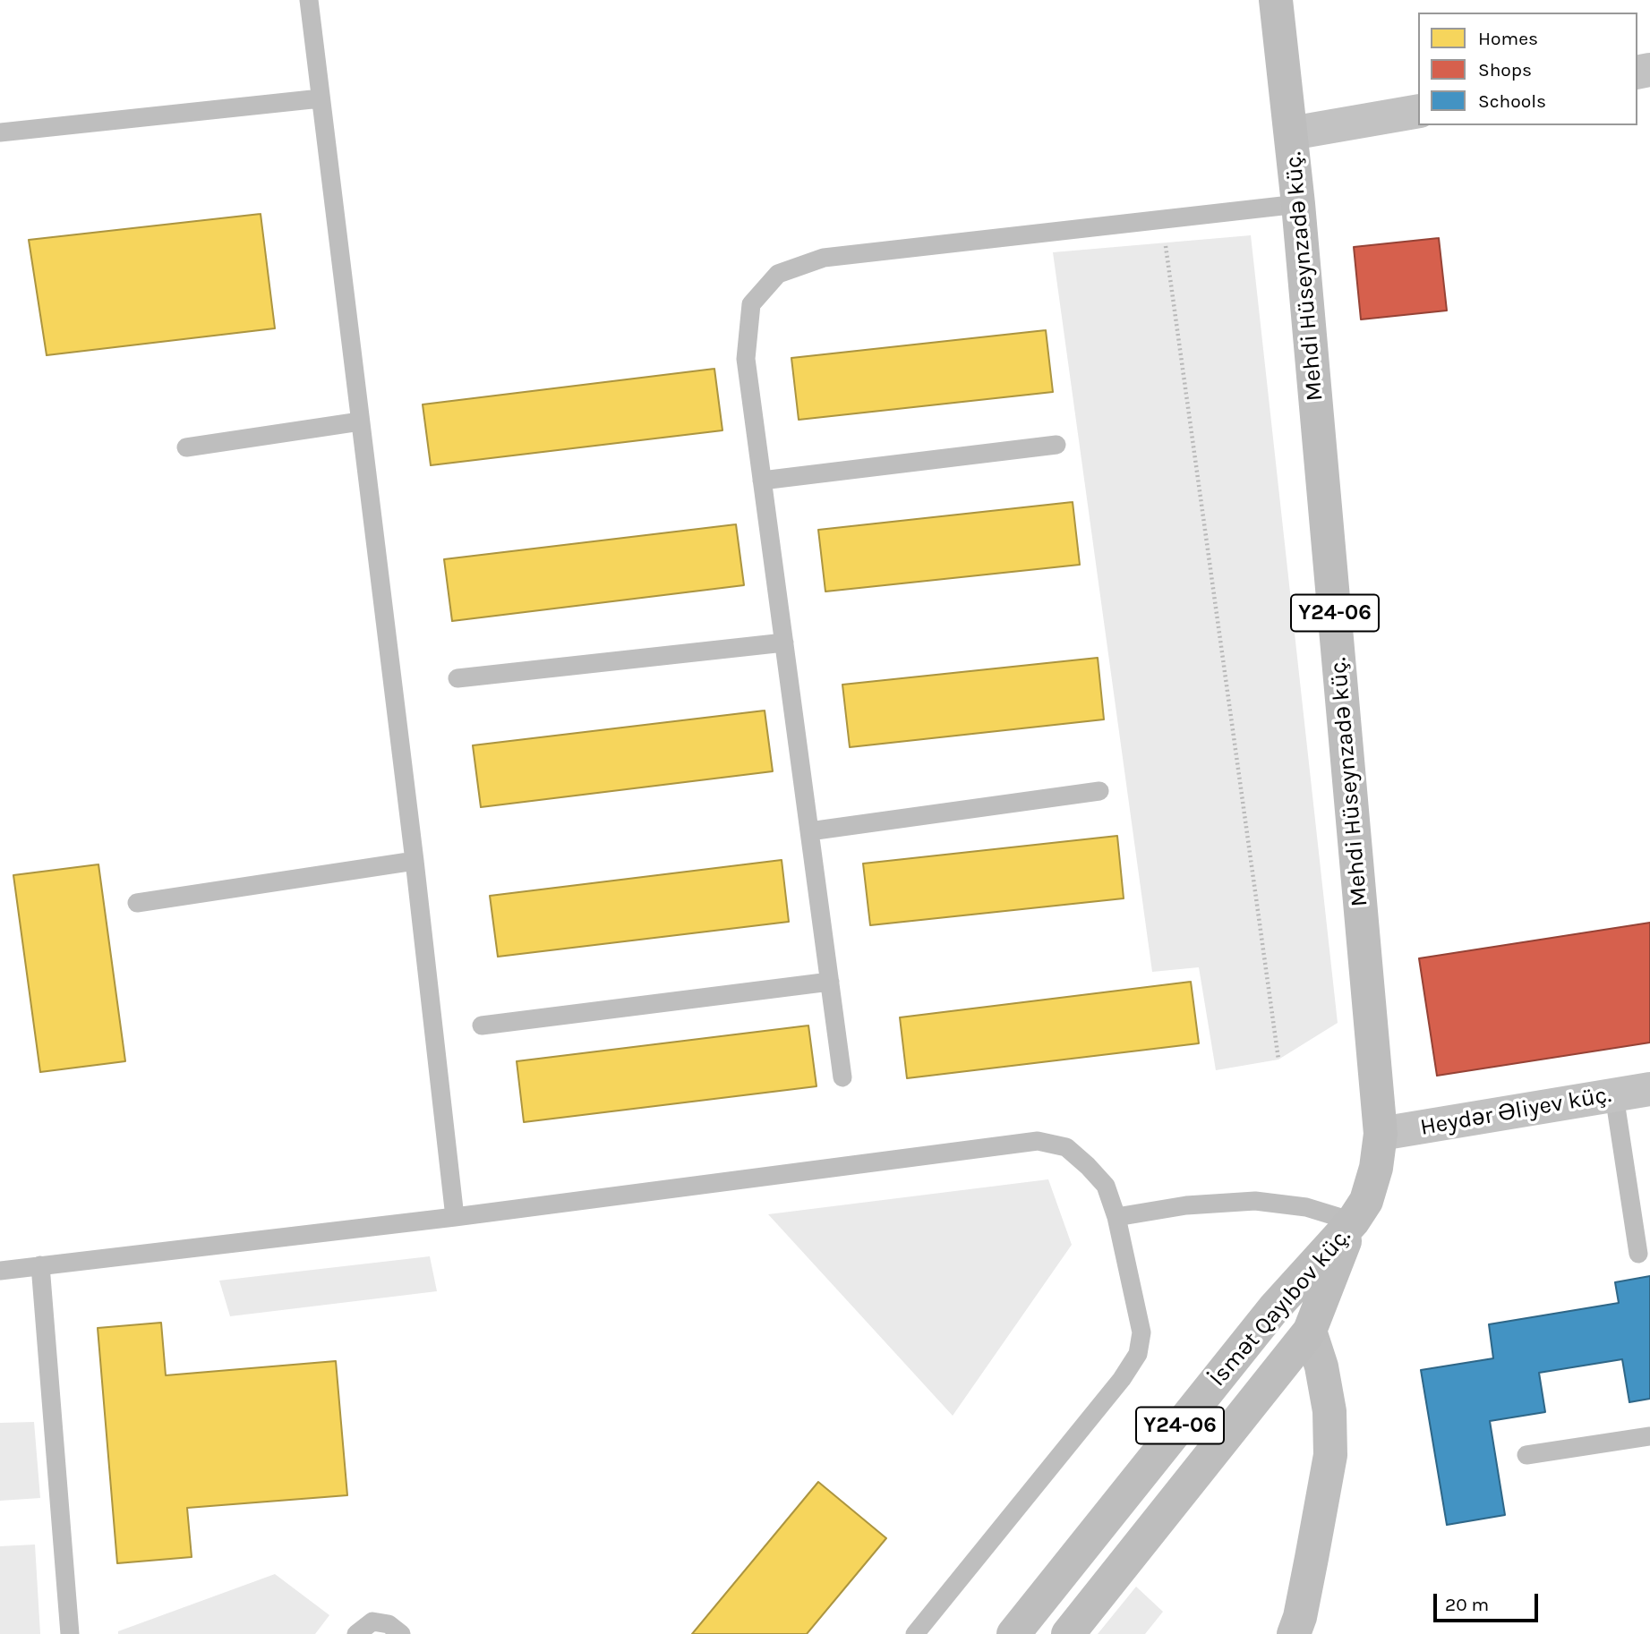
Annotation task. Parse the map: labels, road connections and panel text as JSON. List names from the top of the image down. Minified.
{"streets":{"main road":["Mehdi Hüseynzadə küç.","Y24-06","Heydər Əliyev küç.","İsmət Qayıbov küç."]},"crossings":[["Mehdi Hüseynzadə küç.","Heydər Əliyev küç."],["Mehdi Hüseynzadə küç.","İsmət Qayıbov küç."]],"legend":["Homes","Shops","Schools"],"scale_bar":"20 m"}
